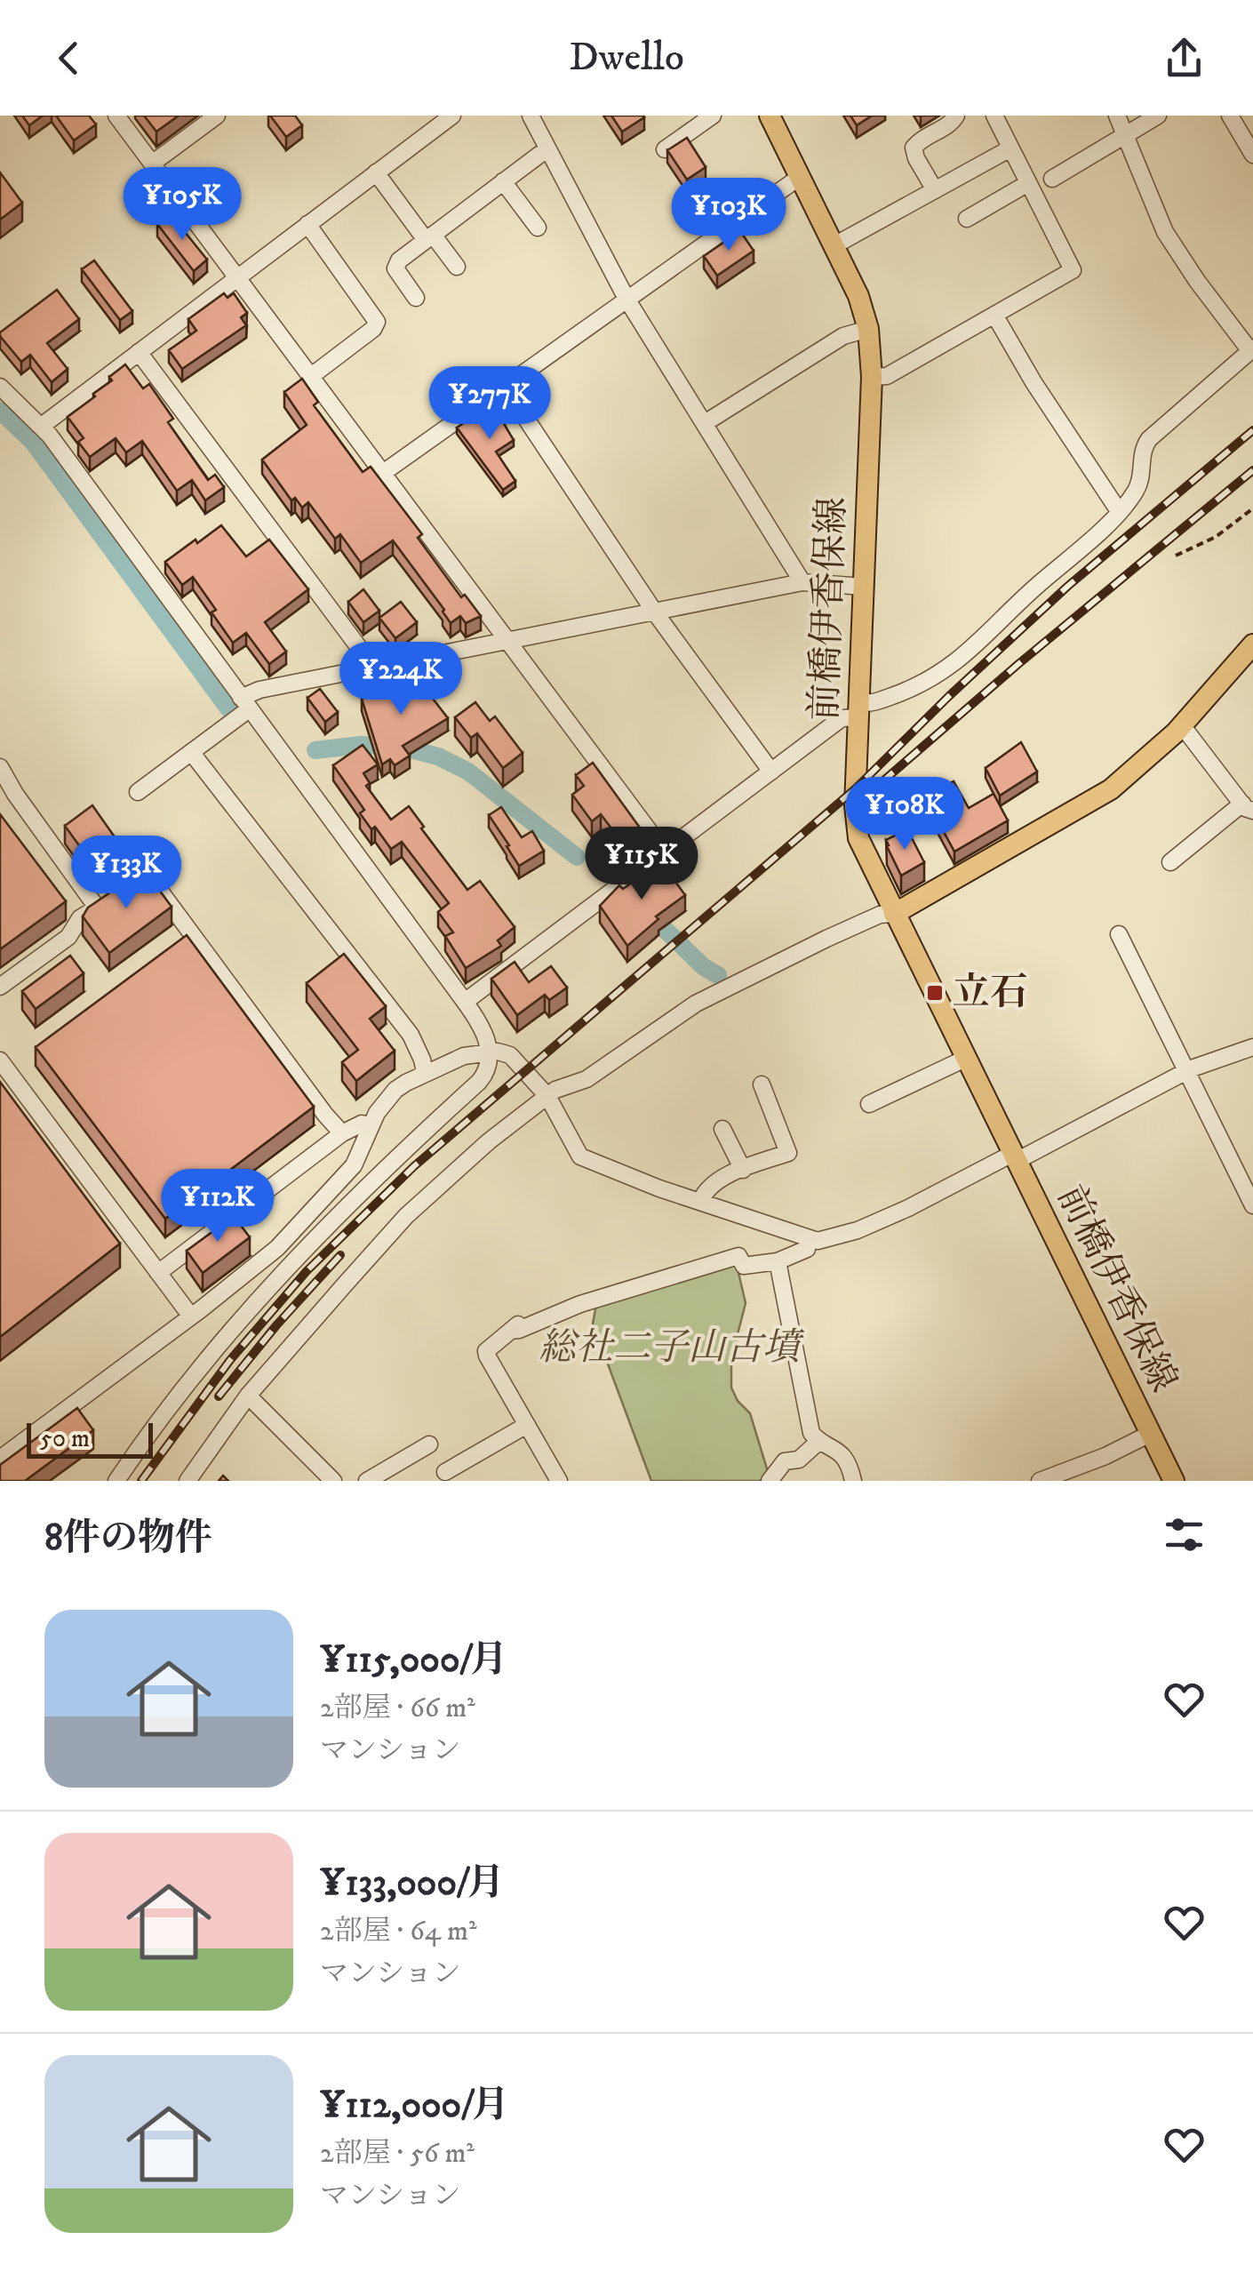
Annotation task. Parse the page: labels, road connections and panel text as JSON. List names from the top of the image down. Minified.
{"streets":{"main road":["前橋伊香保線"]},"parks":["総社二子山古墳"],"places":{"transit":["立石"]},"scale_bar":"50 m","page":{"header":"Dwello","price":["¥105K","¥103K","¥277K","¥224K","¥108K","¥115K","¥133K","¥112K"],"scale":"50 m","heading":"8件の物件","list":[{"name":"¥115,000/月","note":"2部屋 · 66 m² · マンション"},{"name":"¥133,000/月","note":"2部屋 · 64 m² · マンション"},{"name":"¥112,000/月","note":"2部屋 · 56 m² · マンション"}]}}
